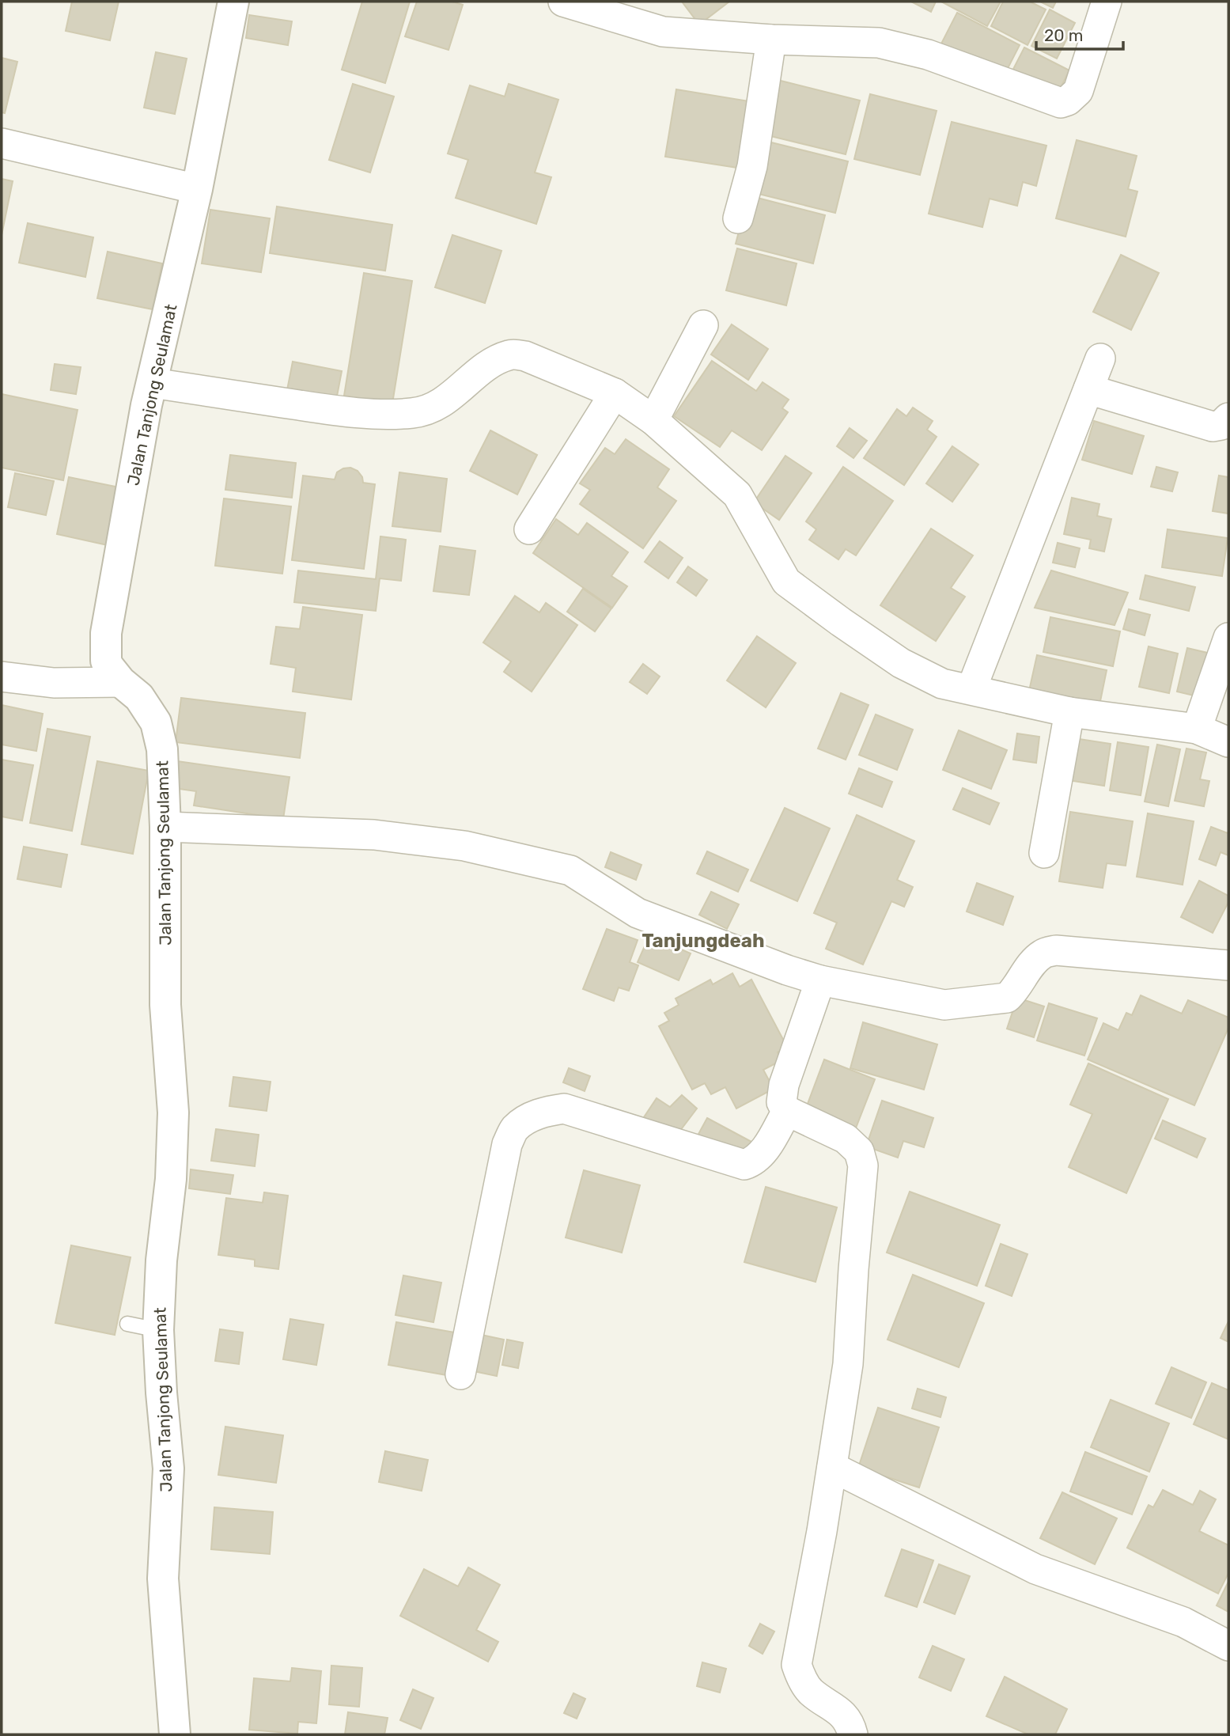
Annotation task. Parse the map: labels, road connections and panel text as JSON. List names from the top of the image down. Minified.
{"streets":{"street":["Jalan Tanjong Seulamat"]},"districts":["Tanjungdeah"],"scale_bar":"20 m"}
